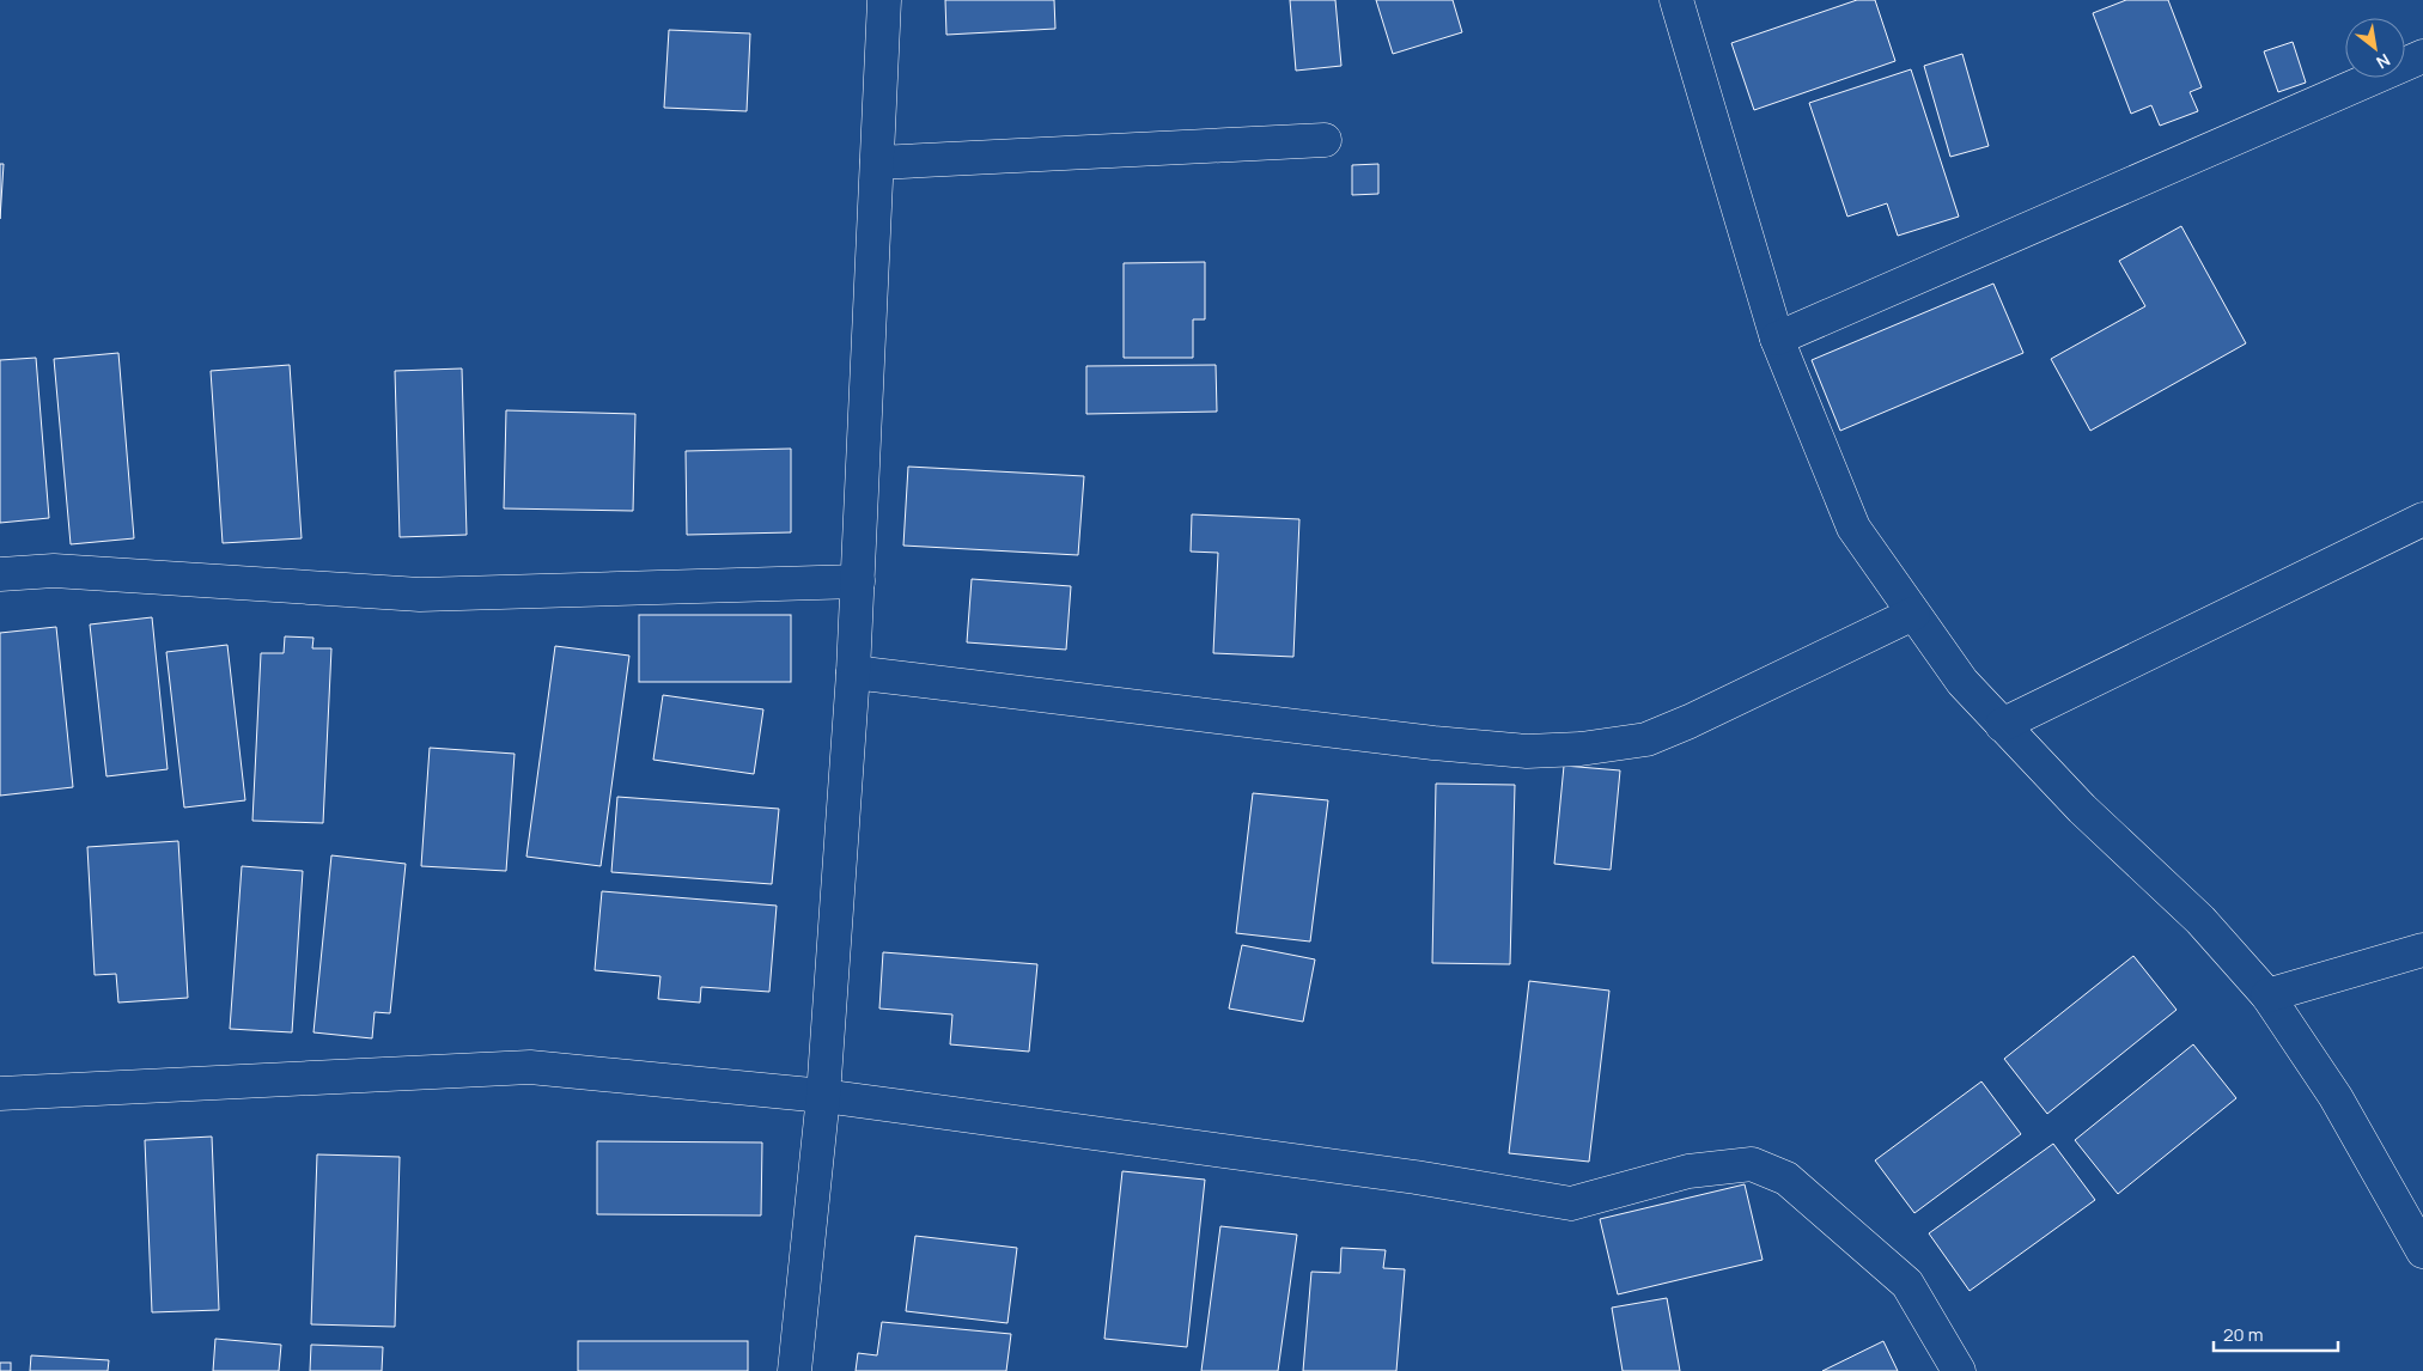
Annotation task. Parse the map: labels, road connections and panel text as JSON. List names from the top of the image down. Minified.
{"scale_bar":"20 m","north":"bottom right"}
